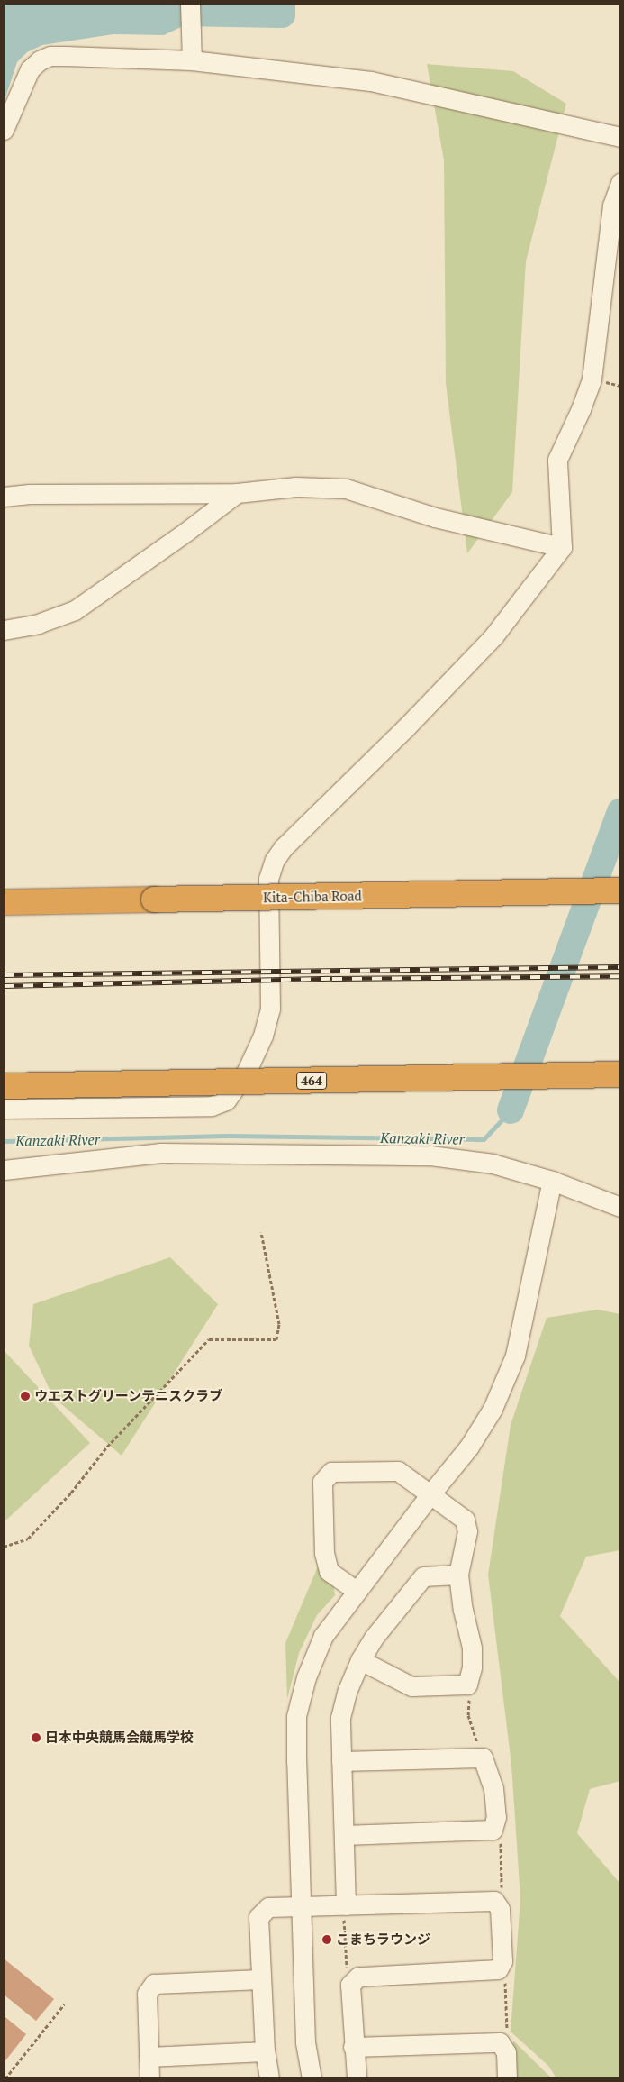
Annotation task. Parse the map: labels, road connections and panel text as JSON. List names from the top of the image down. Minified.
{"streets":{"highway":["Kita-Chiba Road","464"]},"water":["Kanzaki River"],"places":["ウエストグリーンテニスクラブ","日本中央競馬会競馬学校","こまちラウンジ"]}
